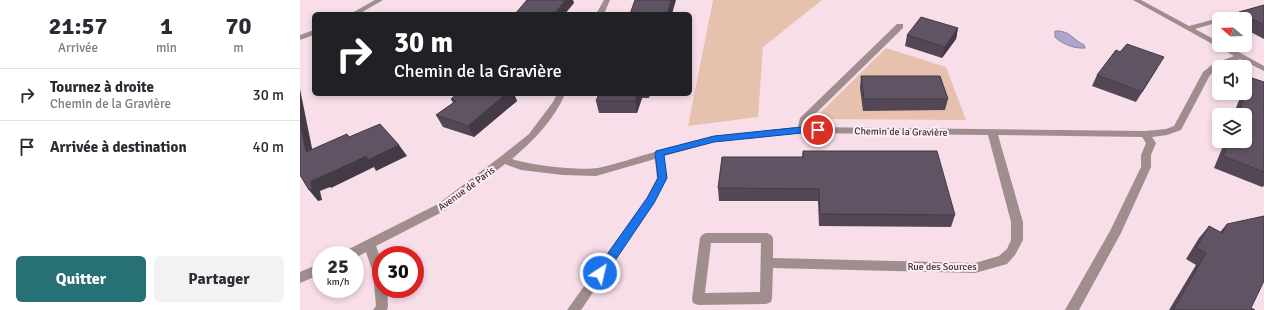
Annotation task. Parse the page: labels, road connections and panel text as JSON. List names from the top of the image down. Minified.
{"streets":{"street":["Chemin de la Gravière","Avenue de Paris","Rue des Sources"]},"crossings":[["Chemin de la Gravière","Avenue de Paris"],["Chemin de la Gravière","Rue des Sources"]],"north":"left","page":{"eta":["21:57","Arrivée","1","min","70","m"],"turn":["30 m","Chemin de la Gravière"],"list":[{"name":"Tournez à droite","note":"Chemin de la Gravière","value":"30 m"},{"name":"Arrivée à destination","value":"40 m"}],"speed":"25 km/h","limit":"30","buttons":["Quitter","Partager"]}}
